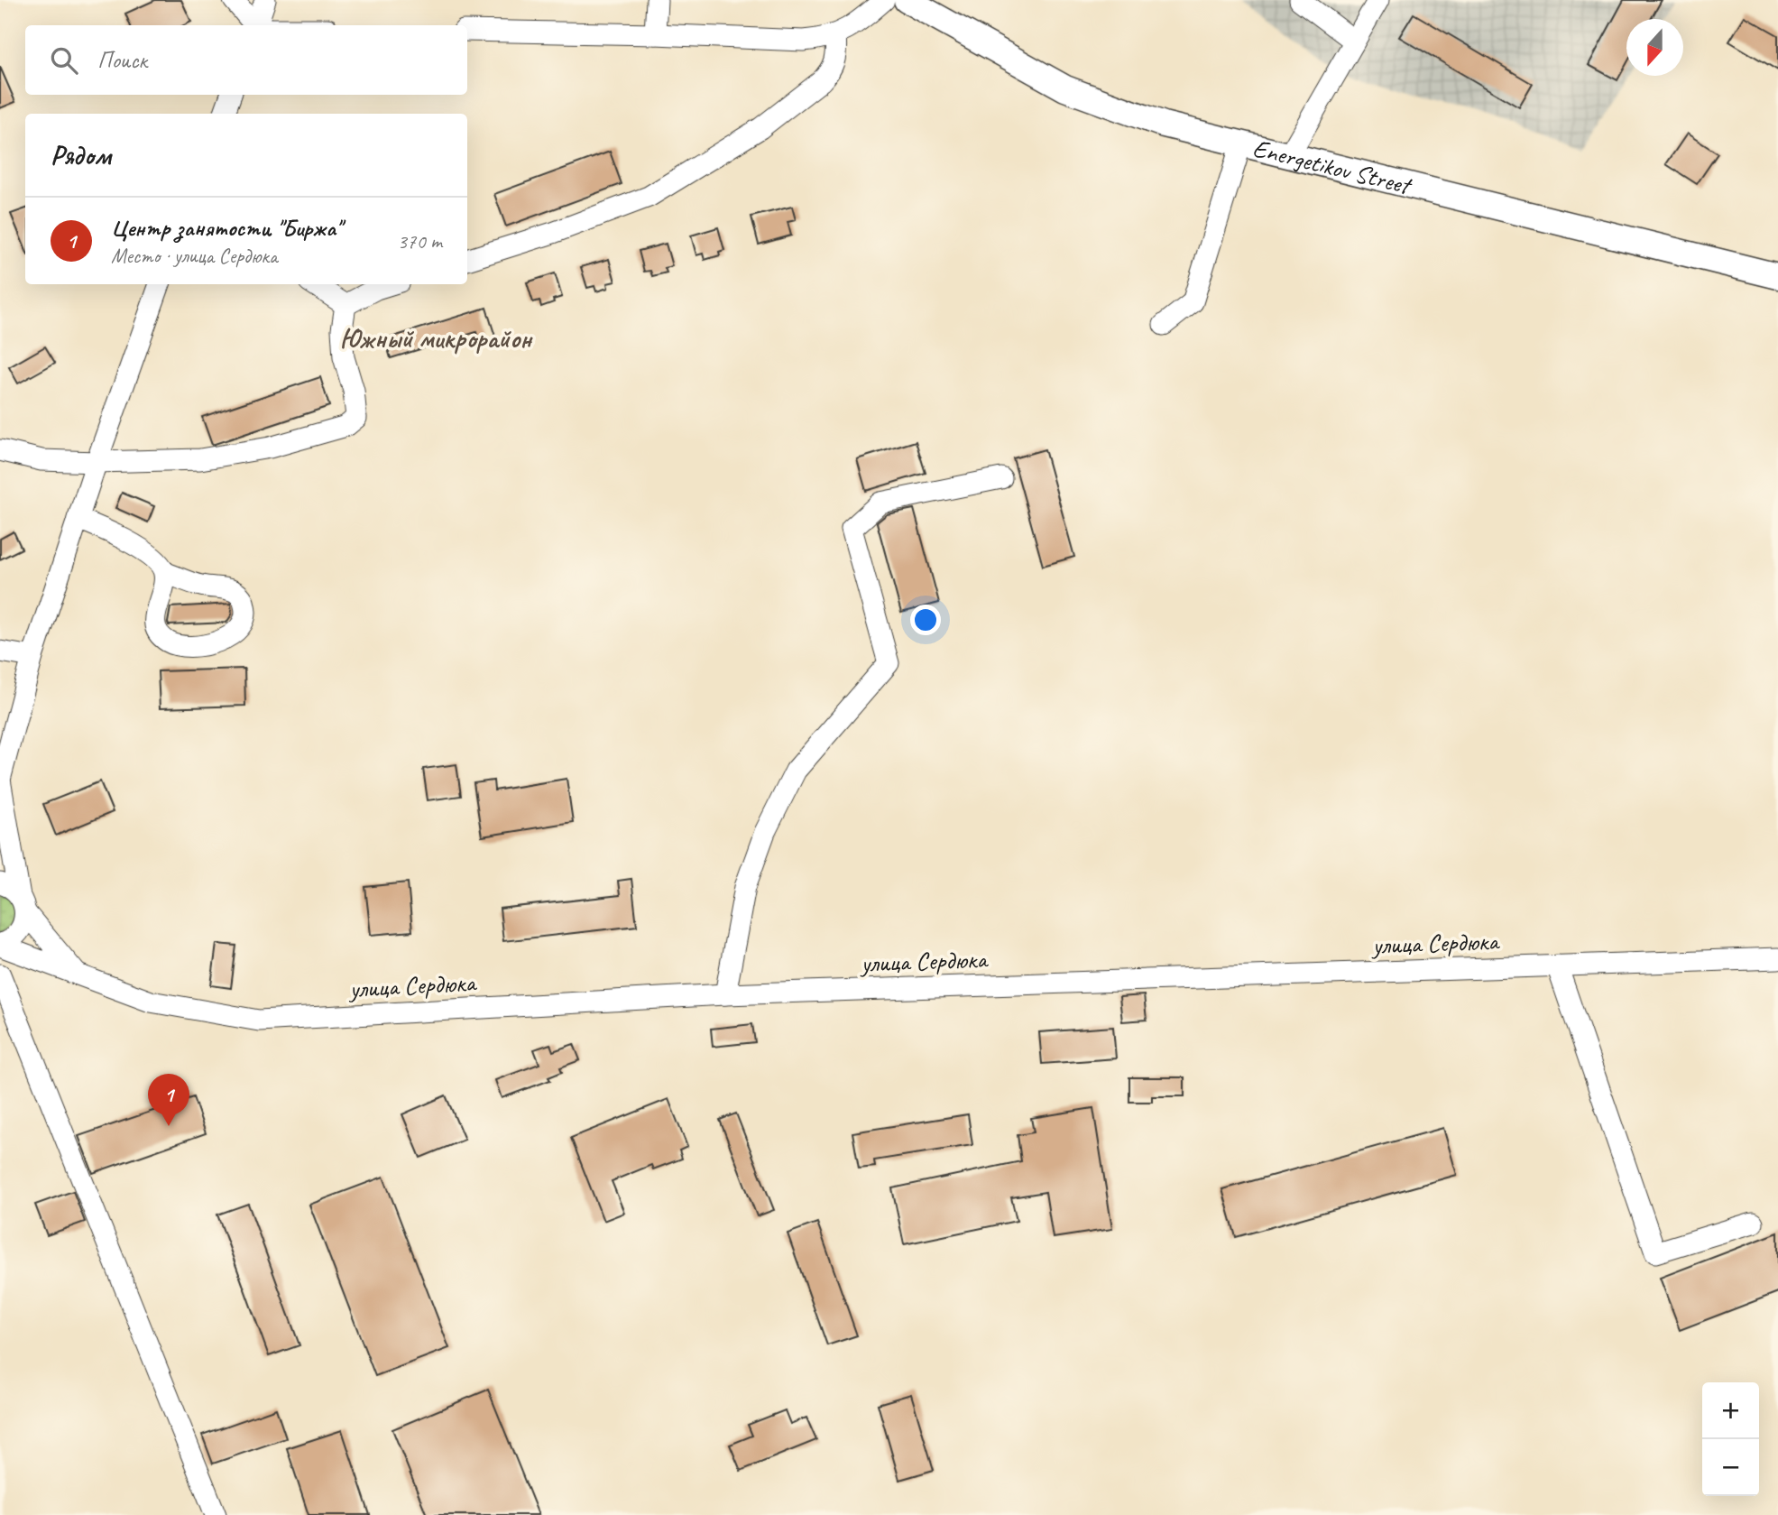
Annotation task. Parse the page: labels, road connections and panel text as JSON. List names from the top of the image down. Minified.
{"streets":{"main road":["Energetikov Street"],"street":["улица Сердюка"]},"districts":["Южный микрорайон"],"north":"bottom","page":{"search":"Поиск","heading":"Рядом","list":[{"mark":"1","name":"Центр занятости \"Биржа\"","note":"Место · улица Сердюка","value":"370 m"}],"pins":"1","map_buttons":["+","−"]}}
